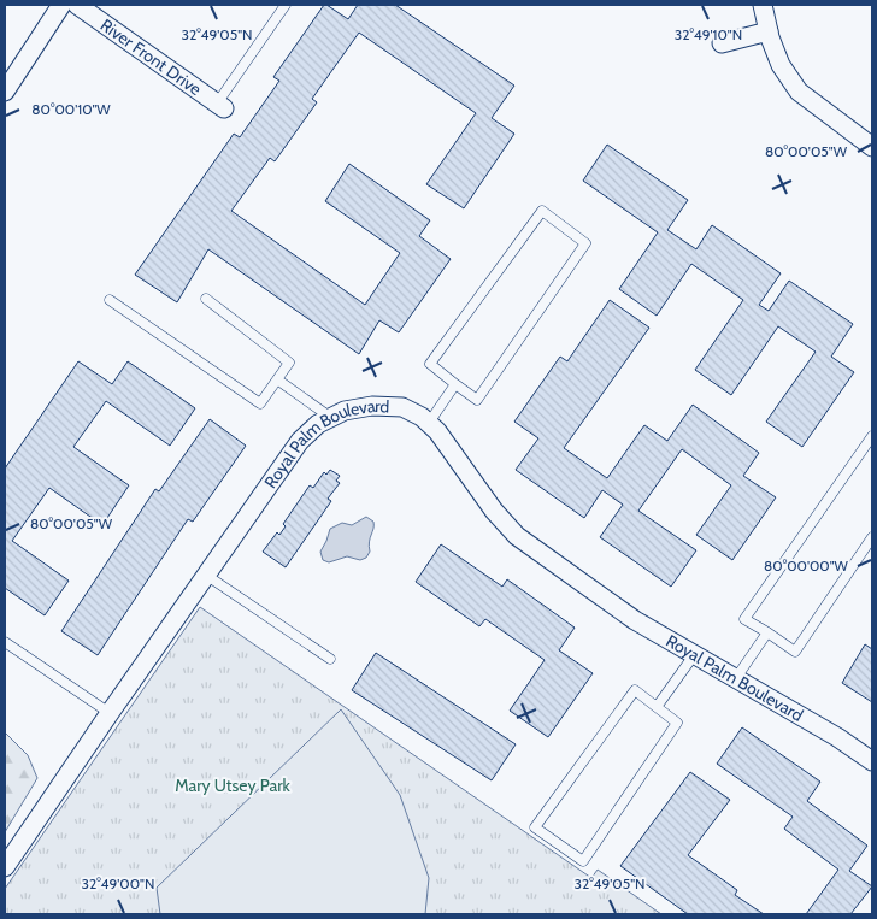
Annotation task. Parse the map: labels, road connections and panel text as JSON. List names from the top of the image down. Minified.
{"streets":{"street":["River Front Drive","Royal Palm Boulevard"]},"parks":["Mary Utsey Park"],"coordinates":["32°49'05\"N","32°49'10\"N","80°00'10\"W","80°00'05\"W","80°00'00\"W","32°49'00\"N"]}
